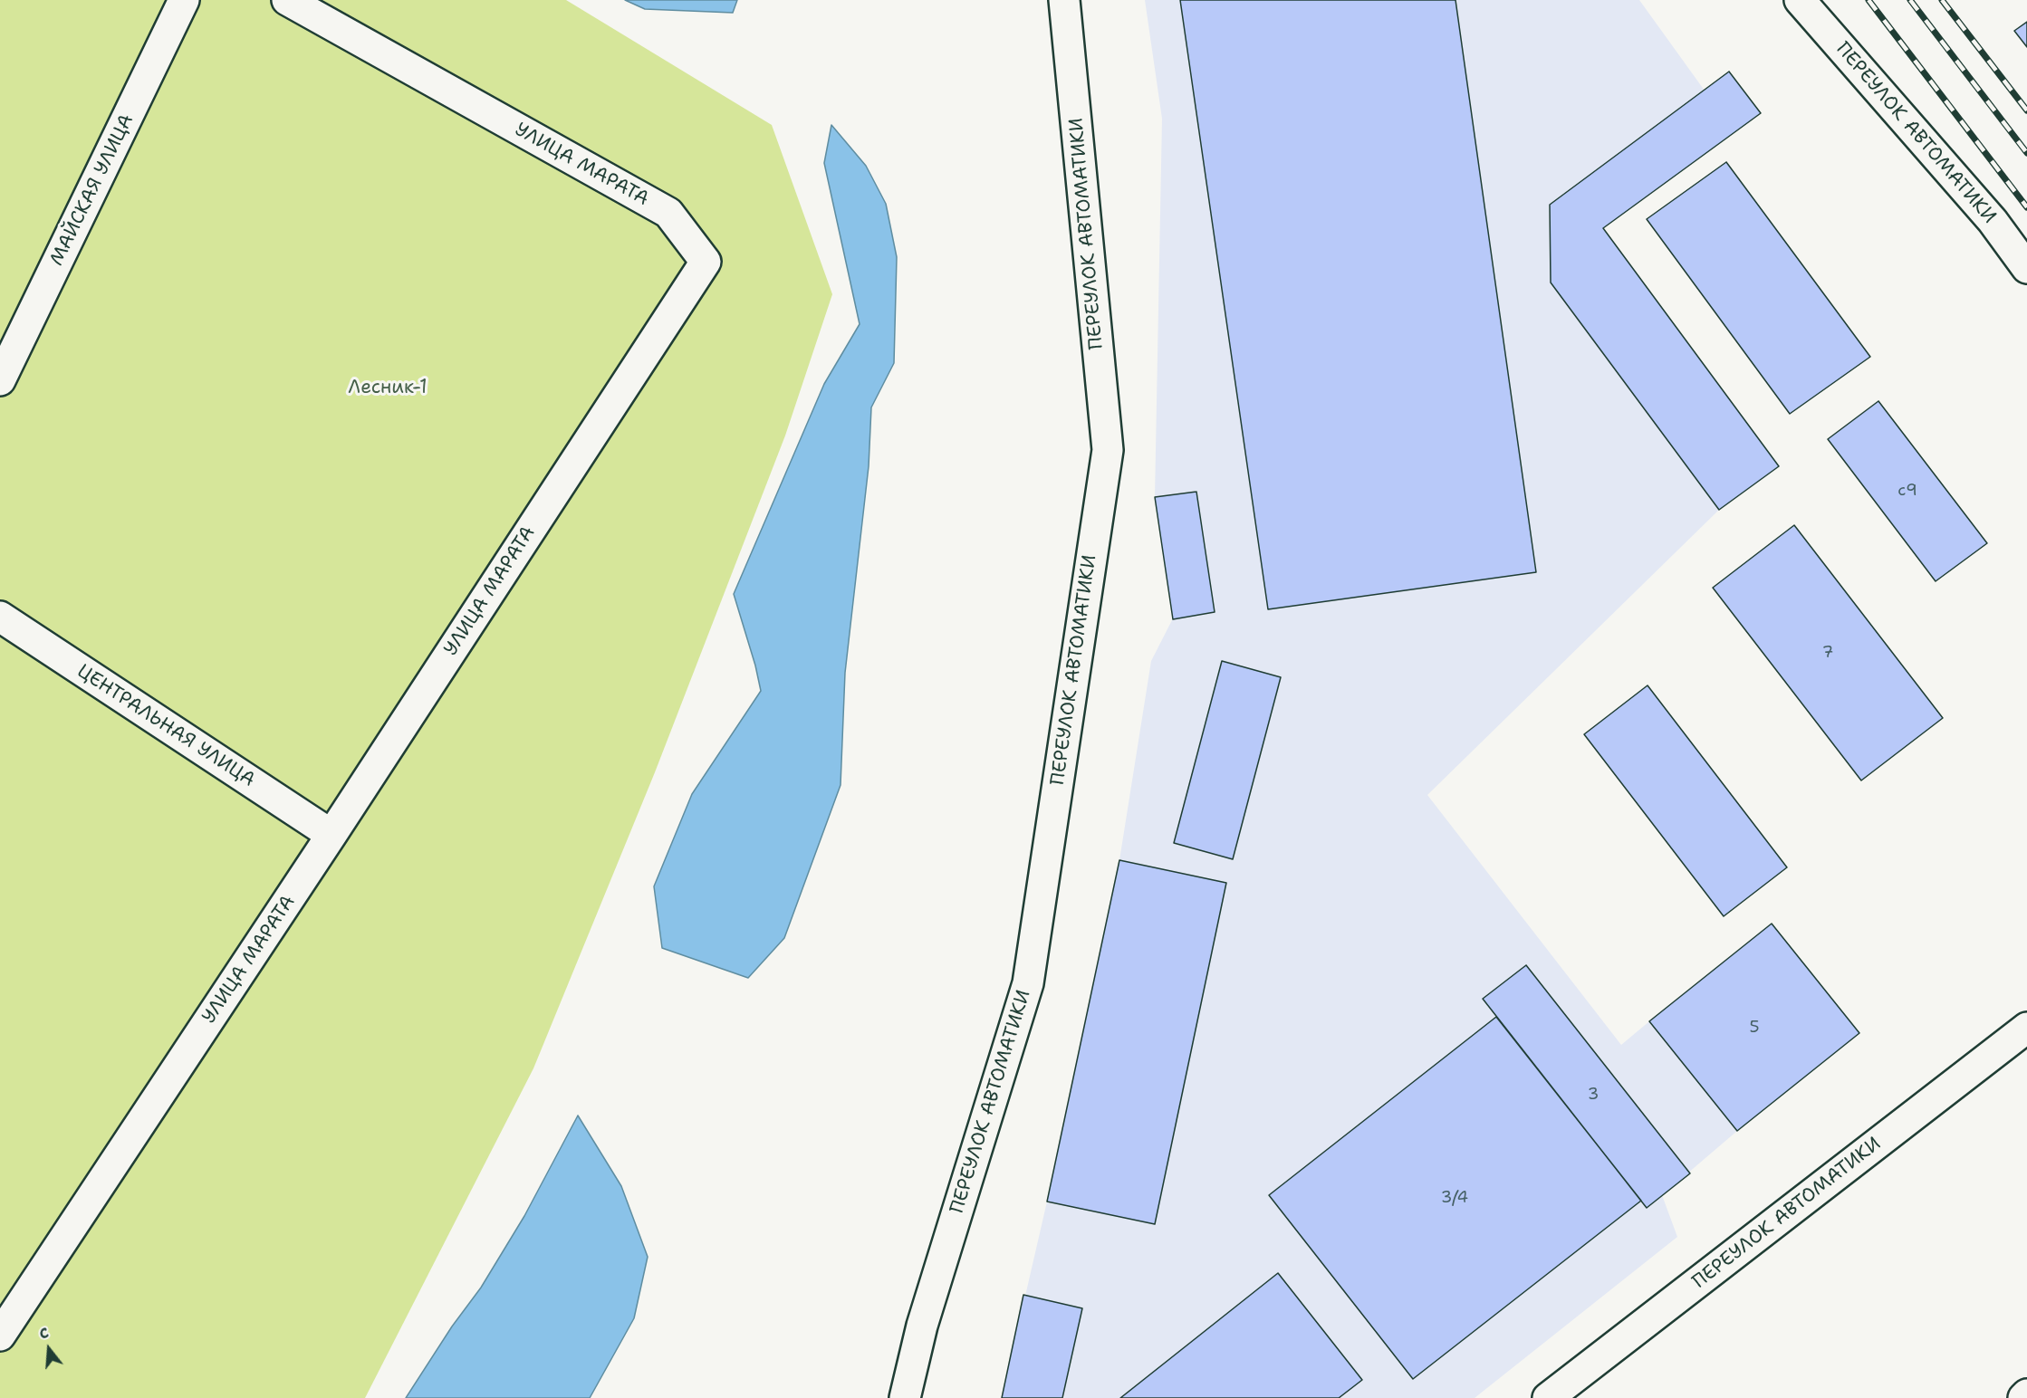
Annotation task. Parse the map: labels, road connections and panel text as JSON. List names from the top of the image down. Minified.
{"streets":{"street":["ПЕРЕУЛОК АВТОМАТИКИ","УЛИЦА МАРАТА","МАЙСКАЯ УЛИЦА","ЦЕНТРАЛЬНАЯ УЛИЦА"]},"crossings":[["УЛИЦА МАРАТА","ЦЕНТРАЛЬНАЯ УЛИЦА"]],"parks":["Лесник-1"],"house_numbers":["с9","7","5","3","3/4"],"north":"top"}
